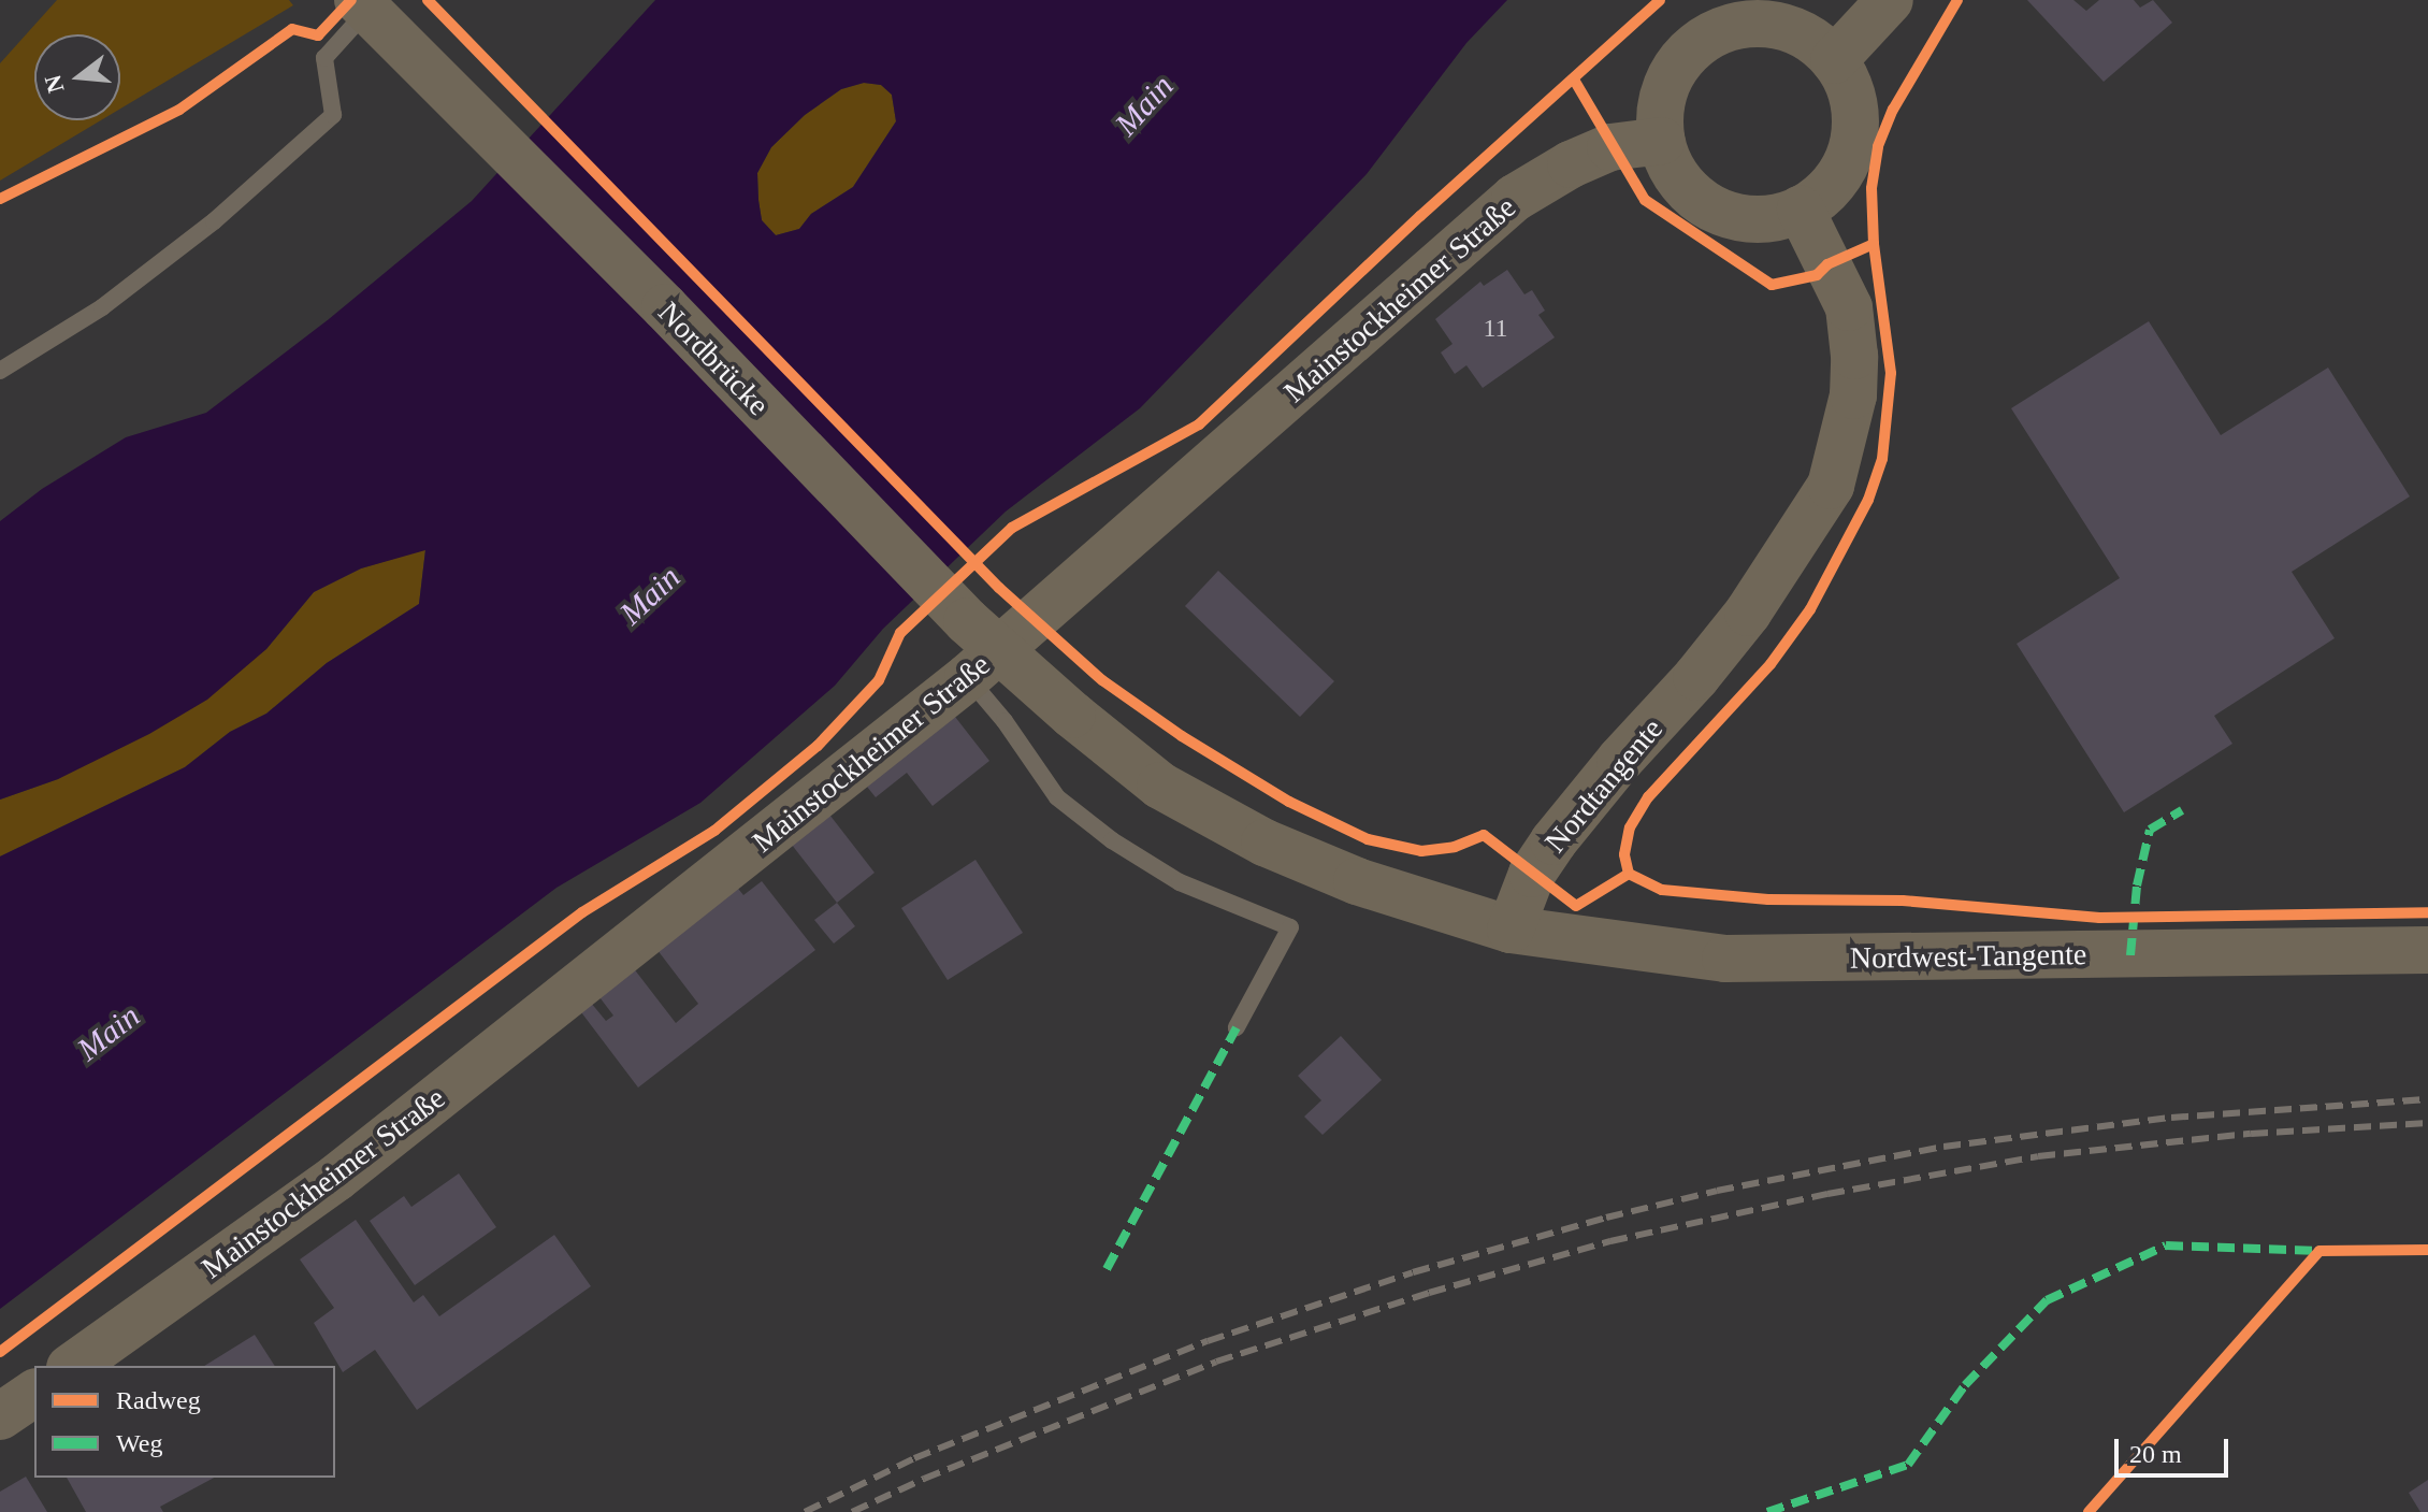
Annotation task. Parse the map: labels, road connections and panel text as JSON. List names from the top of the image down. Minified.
{"streets":{"main road":["Mainstockheimer Straße","Nordbrücke","Nordtangente","Nordwest-Tangente"]},"crossings":[["Mainstockheimer Straße","Nordtangente"],["Nordbrücke","Nordtangente"],["Nordbrücke","Nordwest-Tangente"],["Nordtangente","Nordwest-Tangente"]],"water":["Main"],"house_numbers":["11"],"legend":["Radweg","Weg"],"scale_bar":"20 m","north":"left"}
